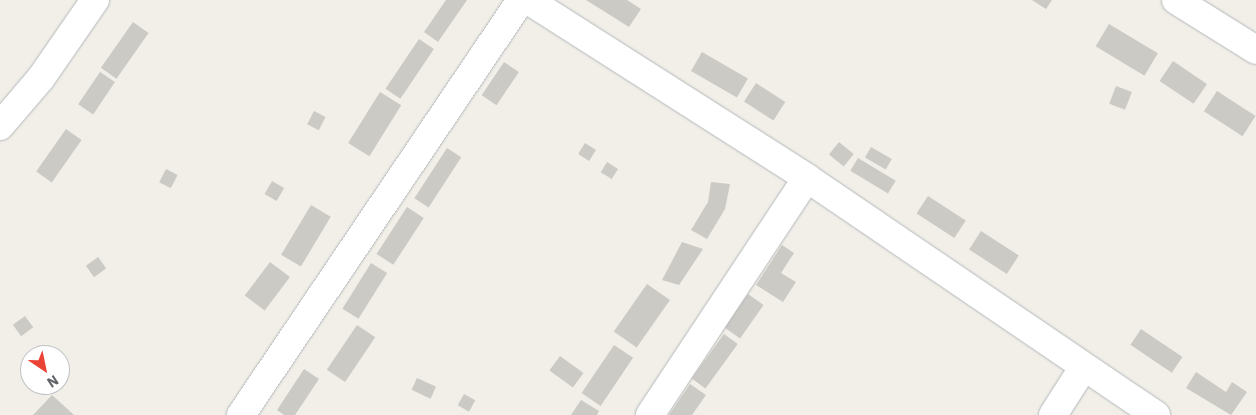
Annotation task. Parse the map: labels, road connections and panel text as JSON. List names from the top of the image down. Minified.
{"north":"bottom right"}
